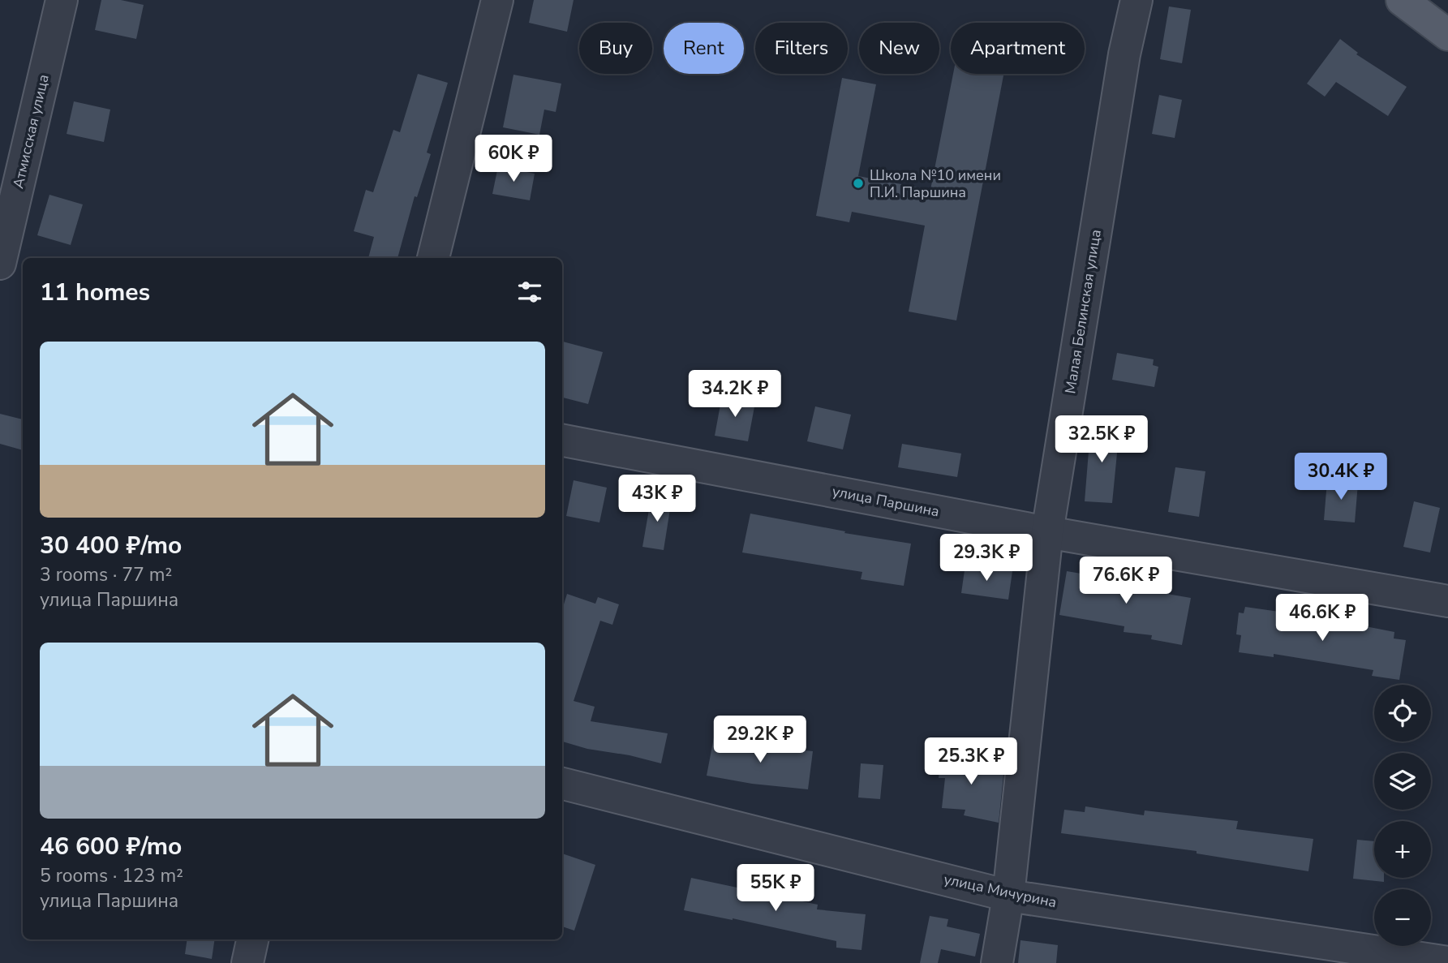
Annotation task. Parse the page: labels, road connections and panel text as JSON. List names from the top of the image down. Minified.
{"streets":{"street":["Атмисская улица","Малая Белинская улица","улица Паршина","улица Мичурина"]},"crossings":[["Малая Белинская улица","улица Паршина"],["Малая Белинская улица","улица Мичурина"]],"places":["Школа №10 имени П.И. Паршина"],"page":{"chip":["Buy","Rent","Filters","New","Apartment"],"price":["60K ₽","34.2K ₽","32.5K ₽","30.4K ₽","43K ₽","29.3K ₽","76.6K ₽","46.6K ₽","29.2K ₽","25.3K ₽","55K ₽"],"heading":"11 homes","list":[{"name":"30 400 ₽/mo","note":"3 rooms · 77 m² · улица Паршина"},{"name":"46 600 ₽/mo","note":"5 rooms · 123 m² · улица Паршина"}],"map_buttons":["+","−"]}}
